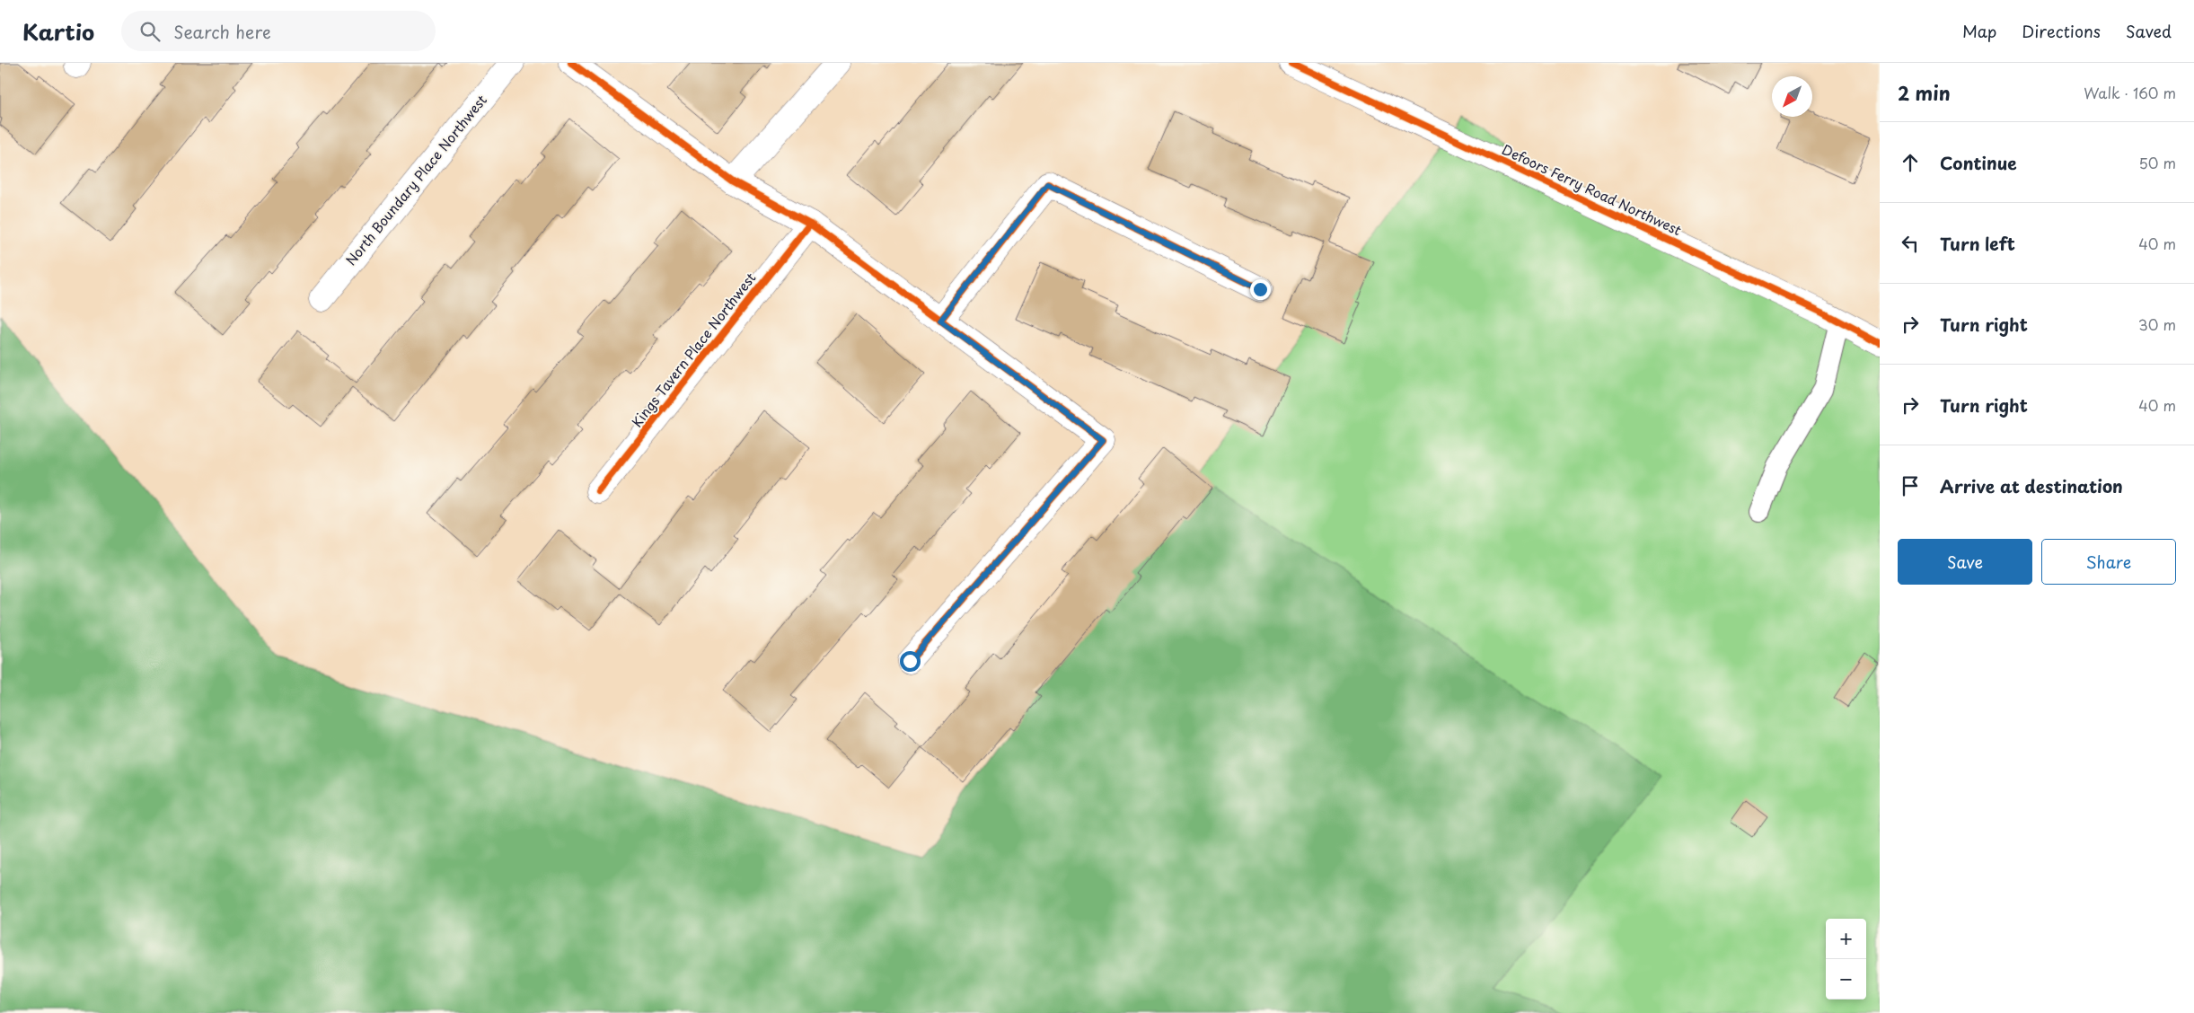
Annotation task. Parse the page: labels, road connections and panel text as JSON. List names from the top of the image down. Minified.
{"streets":{"street":["North Boundary Place Northwest","Defoors Ferry Road Northwest","Kings Tavern Place Northwest"]},"north":"bottom left","page":{"header":"Kartio","search":"Search here","nav":["Map","Directions","Saved"],"heading":["2 min","Walk · 160 m"],"list":[["Continue","50 m"],["Turn left","40 m"],["Turn right","30 m"],["Turn right","40 m"],"Arrive at destination"],"buttons":["Save","Share"],"map_buttons":["+","−"]}}
